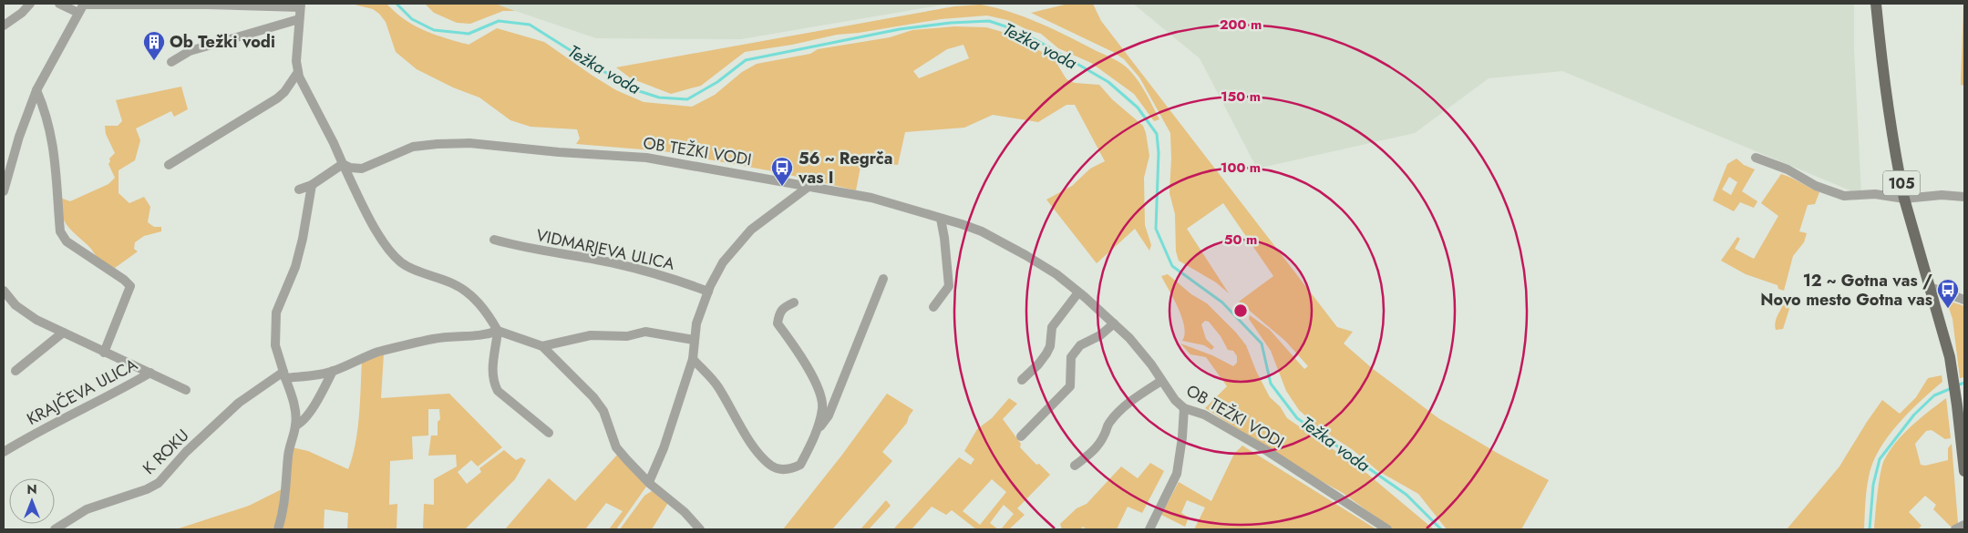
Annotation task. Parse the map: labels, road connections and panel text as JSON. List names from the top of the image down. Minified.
{"streets":{"main road":["105"],"street":["OB TEŽKI VODI","VIDMARJEVA ULICA","KRAJČEVA ULICA","K ROKU"]},"water":["Težka voda"],"places":{"building":["Ob Težki vodi"],"bus stop":["56 ~ Regrča vas I","12 ~ Gotna vas / Novo mesto Gotna vas"]},"north":"top","rings":["200 m","150 m","100 m","50 m"]}
